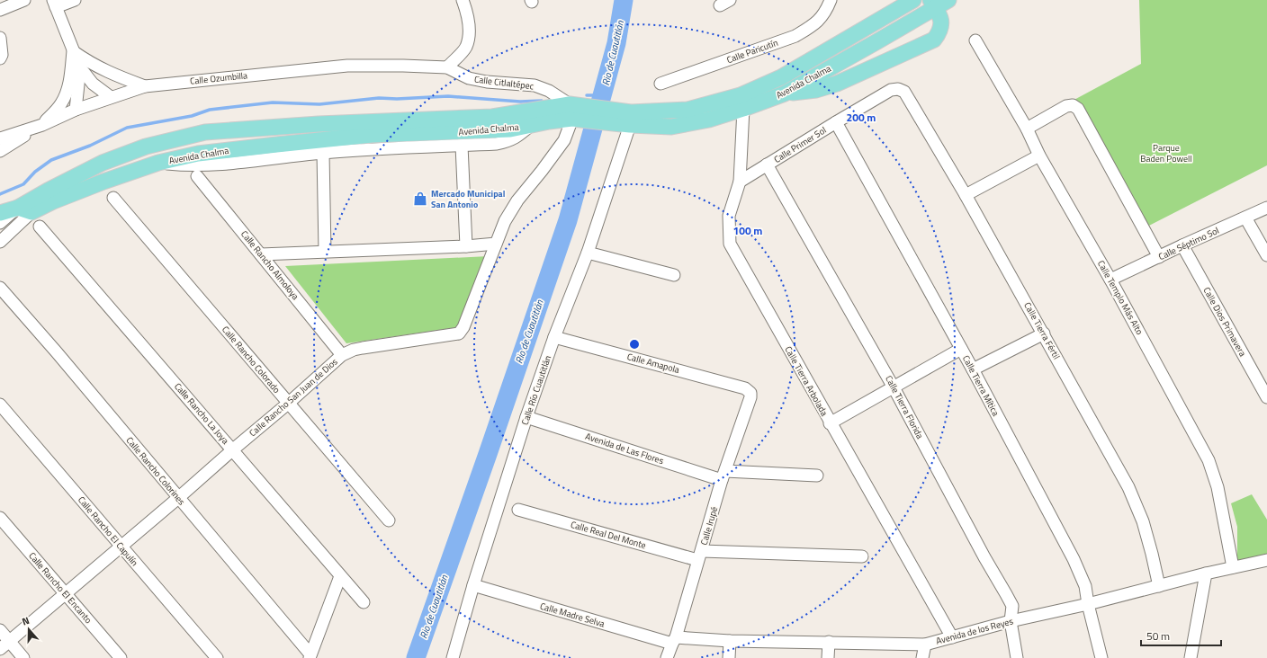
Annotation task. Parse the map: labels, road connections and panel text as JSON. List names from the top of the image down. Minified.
{"streets":{"main road":["Avenida Chalma"],"street":["Calle Paricutín","Calle Ozumbilla","Calle Citlaltépec","Calle Primer Sol","Calle Séptimo Sol","Calle Rancho Almoloya","Calle Templo Más Alto","Calle Dios Primavera","Calle Tierra Fértil","Calle Rancho Colorado","Calle Amapola","Calle Tierra Arbolada","Calle Tierra Mítica","Calle Río Cuautitlán","Calle Rancho San Juan de Dios","Calle Tierra Florida","Calle Rancho La Joya","Avenida de Las Flores","Calle Rancho Colorines","Calle Irupé","Calle Rancho El Capulín","Calle Real Del Monte","Calle Rancho El Encanto","Calle Madre Selva","Avenida de los Reyes"]},"crossings":[["Calle Ozumbilla","Calle Citlaltépec"],["Avenida Chalma","Calle Citlaltépec"],["Avenida Chalma","Calle Tierra Arbolada"],["Avenida Chalma","Calle Río Cuautitlán"],["Avenida Chalma","Calle Rancho San Juan de Dios"],["Calle Citlaltépec","Calle Rancho San Juan de Dios"],["Calle Primer Sol","Calle Tierra Fértil"],["Calle Primer Sol","Calle Tierra Arbolada"],["Calle Primer Sol","Calle Tierra Mítica"],["Calle Primer Sol","Calle Tierra Florida"],["Calle Séptimo Sol","Calle Templo Más Alto"],["Calle Séptimo Sol","Calle Dios Primavera"],["Calle Rancho Almoloya","Calle Rancho San Juan de Dios"],["Calle Templo Más Alto","Avenida de los Reyes"],["Calle Tierra Fértil","Avenida de los Reyes"],["Calle Rancho Colorado","Calle Rancho San Juan de Dios"],["Calle Amapola","Calle Río Cuautitlán"],["Calle Amapola","Calle Irupé"],["Calle Tierra Arbolada","Avenida de los Reyes"],["Calle Tierra Mítica","Avenida de los Reyes"],["Calle Río Cuautitlán","Avenida de Las Flores"],["Calle Río Cuautitlán","Calle Madre Selva"],["Calle Rancho San Juan de Dios","Calle Rancho La Joya"],["Calle Rancho San Juan de Dios","Calle Rancho Colorines"],["Calle Rancho San Juan de Dios","Calle Rancho El Capulín"],["Calle Rancho San Juan de Dios","Calle Rancho El Encanto"],["Calle Tierra Florida","Avenida de los Reyes"],["Avenida de Las Flores","Calle Irupé"],["Calle Irupé","Calle Real Del Monte"],["Calle Irupé","Calle Madre Selva"],["Calle Irupé","Avenida de los Reyes"],["Calle Madre Selva","Avenida de los Reyes"]],"water":["Rio de Cuautitlán"],"parks":["Parque Baden Powell"],"places":{"shop":["Mercado Municipal San Antonio"]},"scale_bar":"50 m","north":"top","rings":["200 m","100 m"]}
